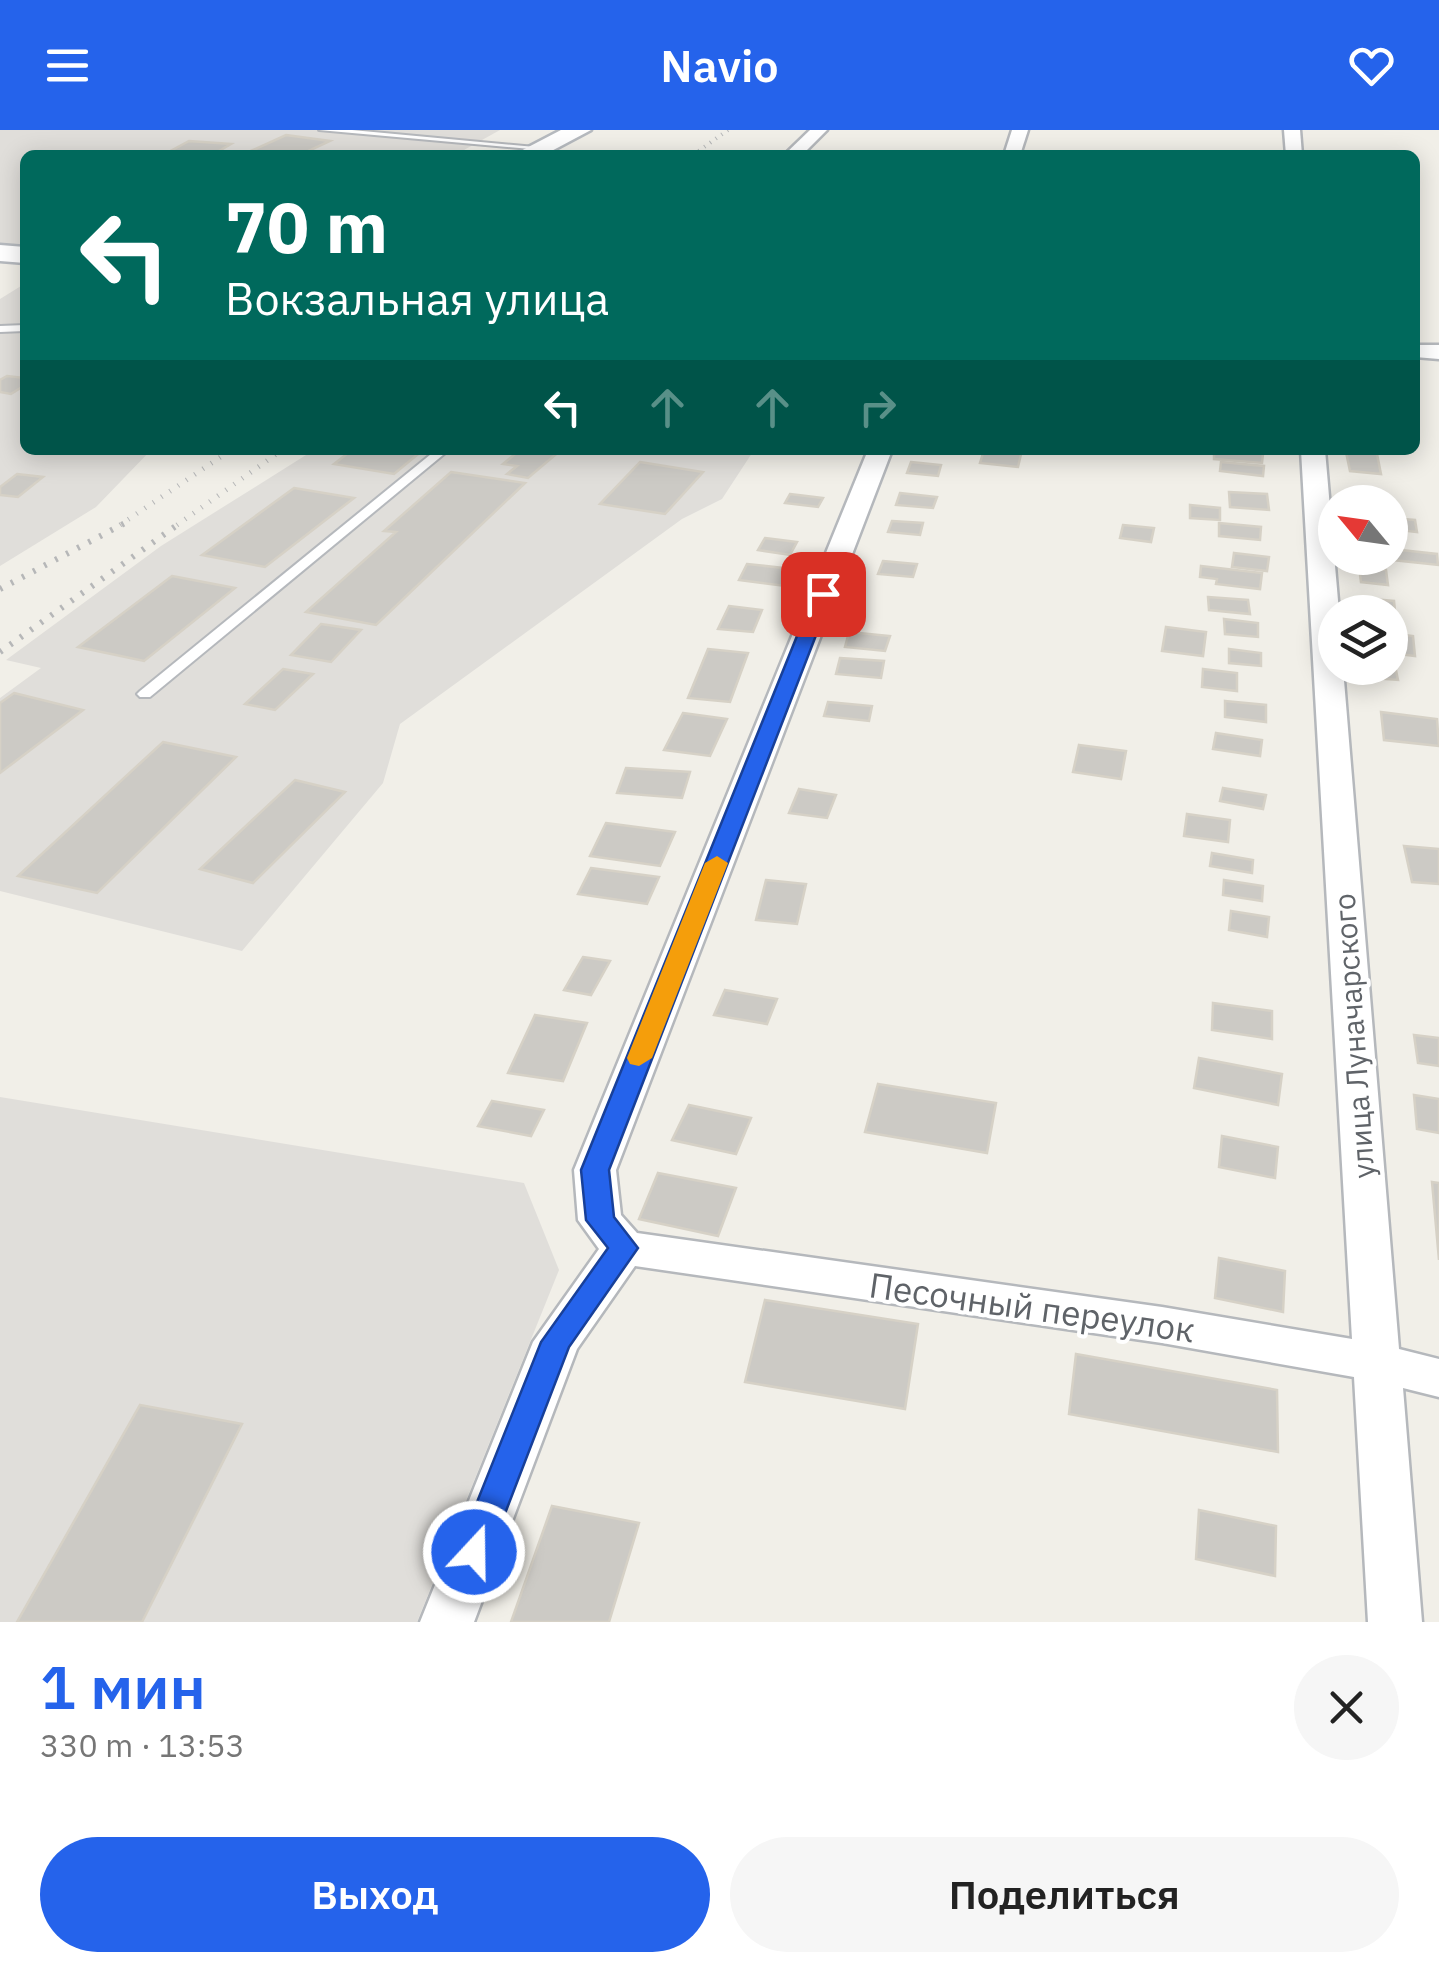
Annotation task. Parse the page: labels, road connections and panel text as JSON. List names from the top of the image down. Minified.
{"streets":{"street":["улица Луначарского","Песочный переулок"]},"crossings":[["улица Луначарского","Песочный переулок"]],"north":"top left","page":{"header":"Navio","turn":["70 m","Вокзальная улица"],"heading":["1 мин","330 m · 13:53"],"buttons":["Выход","Поделиться"]}}
